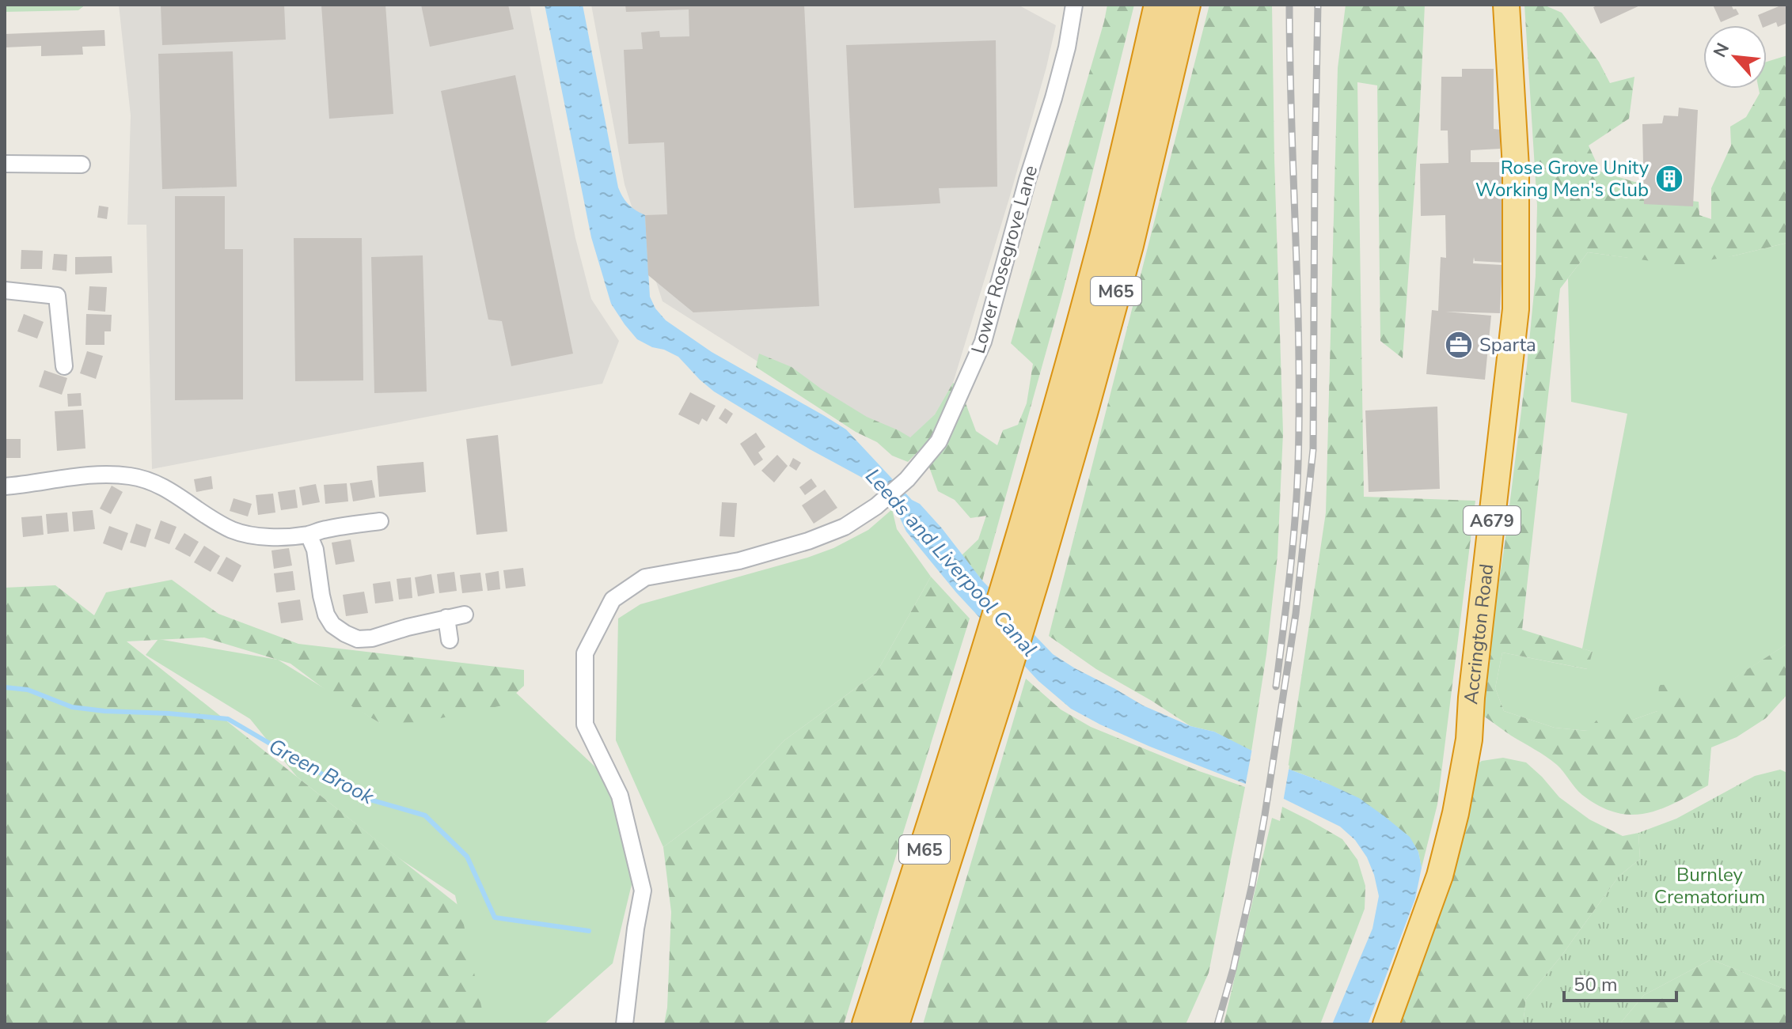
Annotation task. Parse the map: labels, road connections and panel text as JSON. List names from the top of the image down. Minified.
{"streets":{"highway":["M65","A679","Accrington Road"],"street":["Lower Rosegrove Lane"]},"water":["Leeds and Liverpool Canal","Green Brook"],"parks":["Burnley Crematorium"],"places":{"building":["Rose Grove Unity Working Men's Club"],"office":["Sparta"]},"scale_bar":"50 m","north":"top left"}
